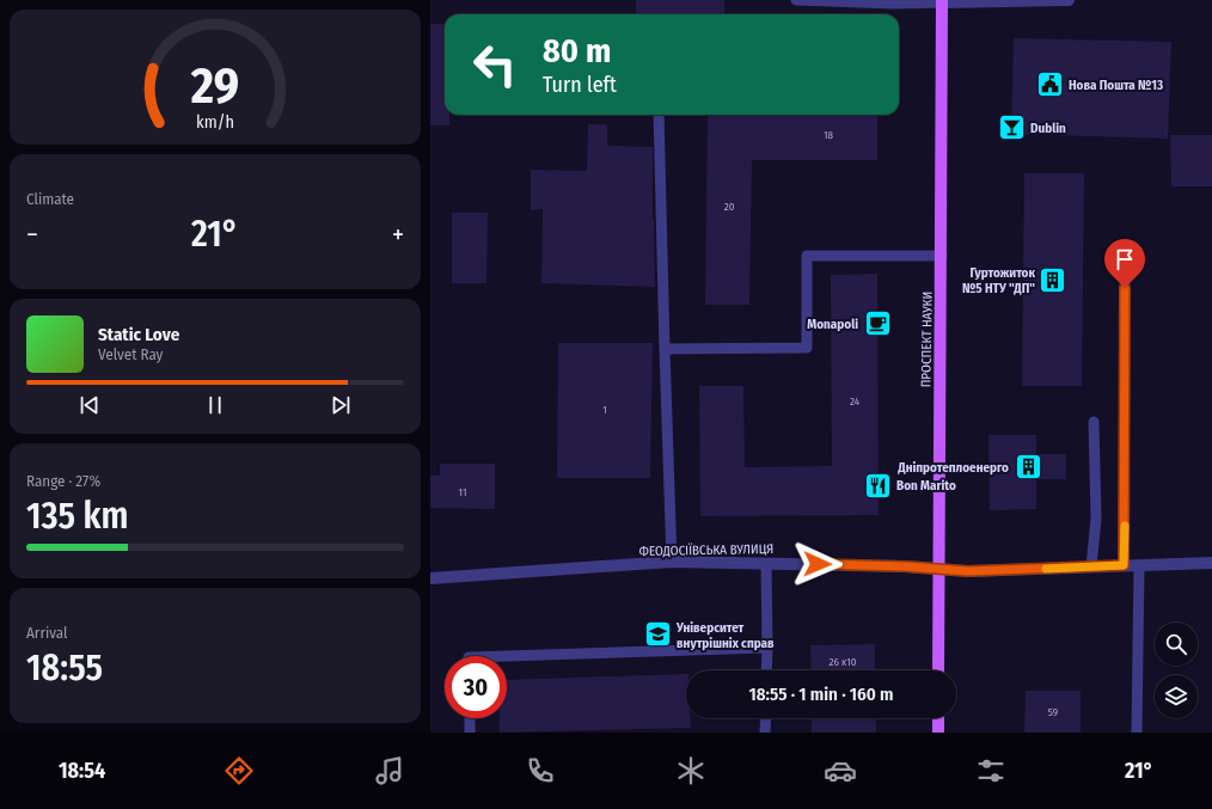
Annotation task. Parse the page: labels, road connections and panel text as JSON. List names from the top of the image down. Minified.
{"streets":{"main road":["ПРОСПЕКТ НАУКИ"],"street":["ФЕОДОСІЇВСЬКА ВУЛИЦЯ"]},"crossings":[["ПРОСПЕКТ НАУКИ","ФЕОДОСІЇВСЬКА ВУЛИЦЯ"]],"places":{"public building":["Нова Пошта №13"],"bar":["Dublin"],"building":["Гуртожиток №5 НТУ \"ДП\"","Дніпротеплоенерго"],"cafe":["Monapoli"],"restaurant":["Bon Marito"],"school or university":["Університет внутрішніх справ"]},"house_numbers":["18","20","24","1","11","26 к10","59"],"page":{"turn":["80 m","Turn left"],"tile":["Climate",["Range · 27%","135 km"],["Arrival","18:55"]],"heat":["−","21°","+"],"song":["Static Love","Velvet Ray"],"limit":"30","trip":"18:55 · 1 min · 160 m","tabs":["18:54","21°"],"gauge":["29","km/h"]}}
